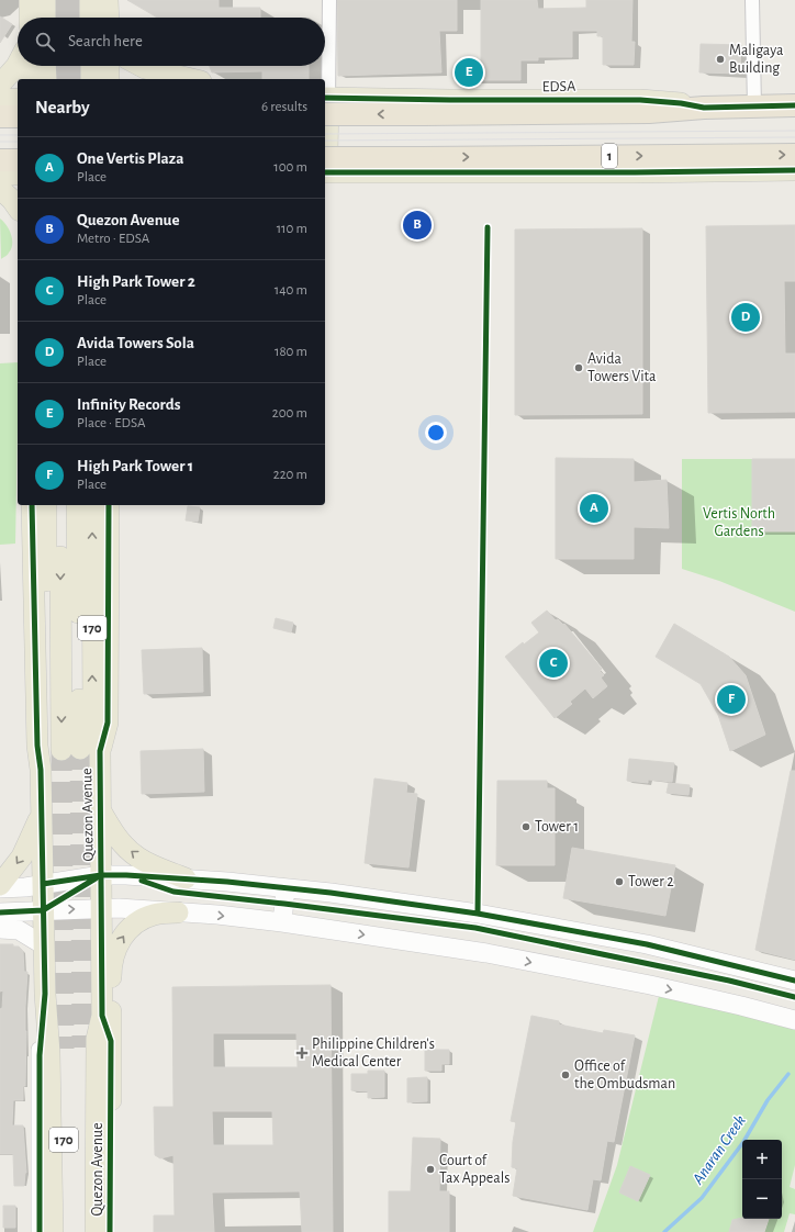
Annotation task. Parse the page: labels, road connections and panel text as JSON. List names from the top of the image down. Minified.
{"streets":{"highway":["EDSA","1"],"main road":["170","Quezon Avenue"]},"water":["Anaran Creek"],"parks":["Vertis North Gardens"],"places":{"other":["Maligaya Building","Avida Towers Vita","Tower 1","Tower 2","Office of the Ombudsman","Court of Tax Appeals"],"health":["Philippine Children's Medical Center"]},"page":{"search":"Search here","pins":["E","B","D","A","C","F"],"heading":["Nearby","6 results"],"list":[{"mark":"A","name":"One Vertis Plaza","note":"Place","value":"100 m"},{"mark":"B","name":"Quezon Avenue","note":"Metro · EDSA","value":"110 m"},{"mark":"C","name":"High Park Tower 2","note":"Place","value":"140 m"},{"mark":"D","name":"Avida Towers Sola","note":"Place","value":"180 m"},{"mark":"E","name":"Infinity Records","note":"Place · EDSA","value":"200 m"},{"mark":"F","name":"High Park Tower 1","note":"Place","value":"220 m"}],"map_buttons":["+","−"]}}
